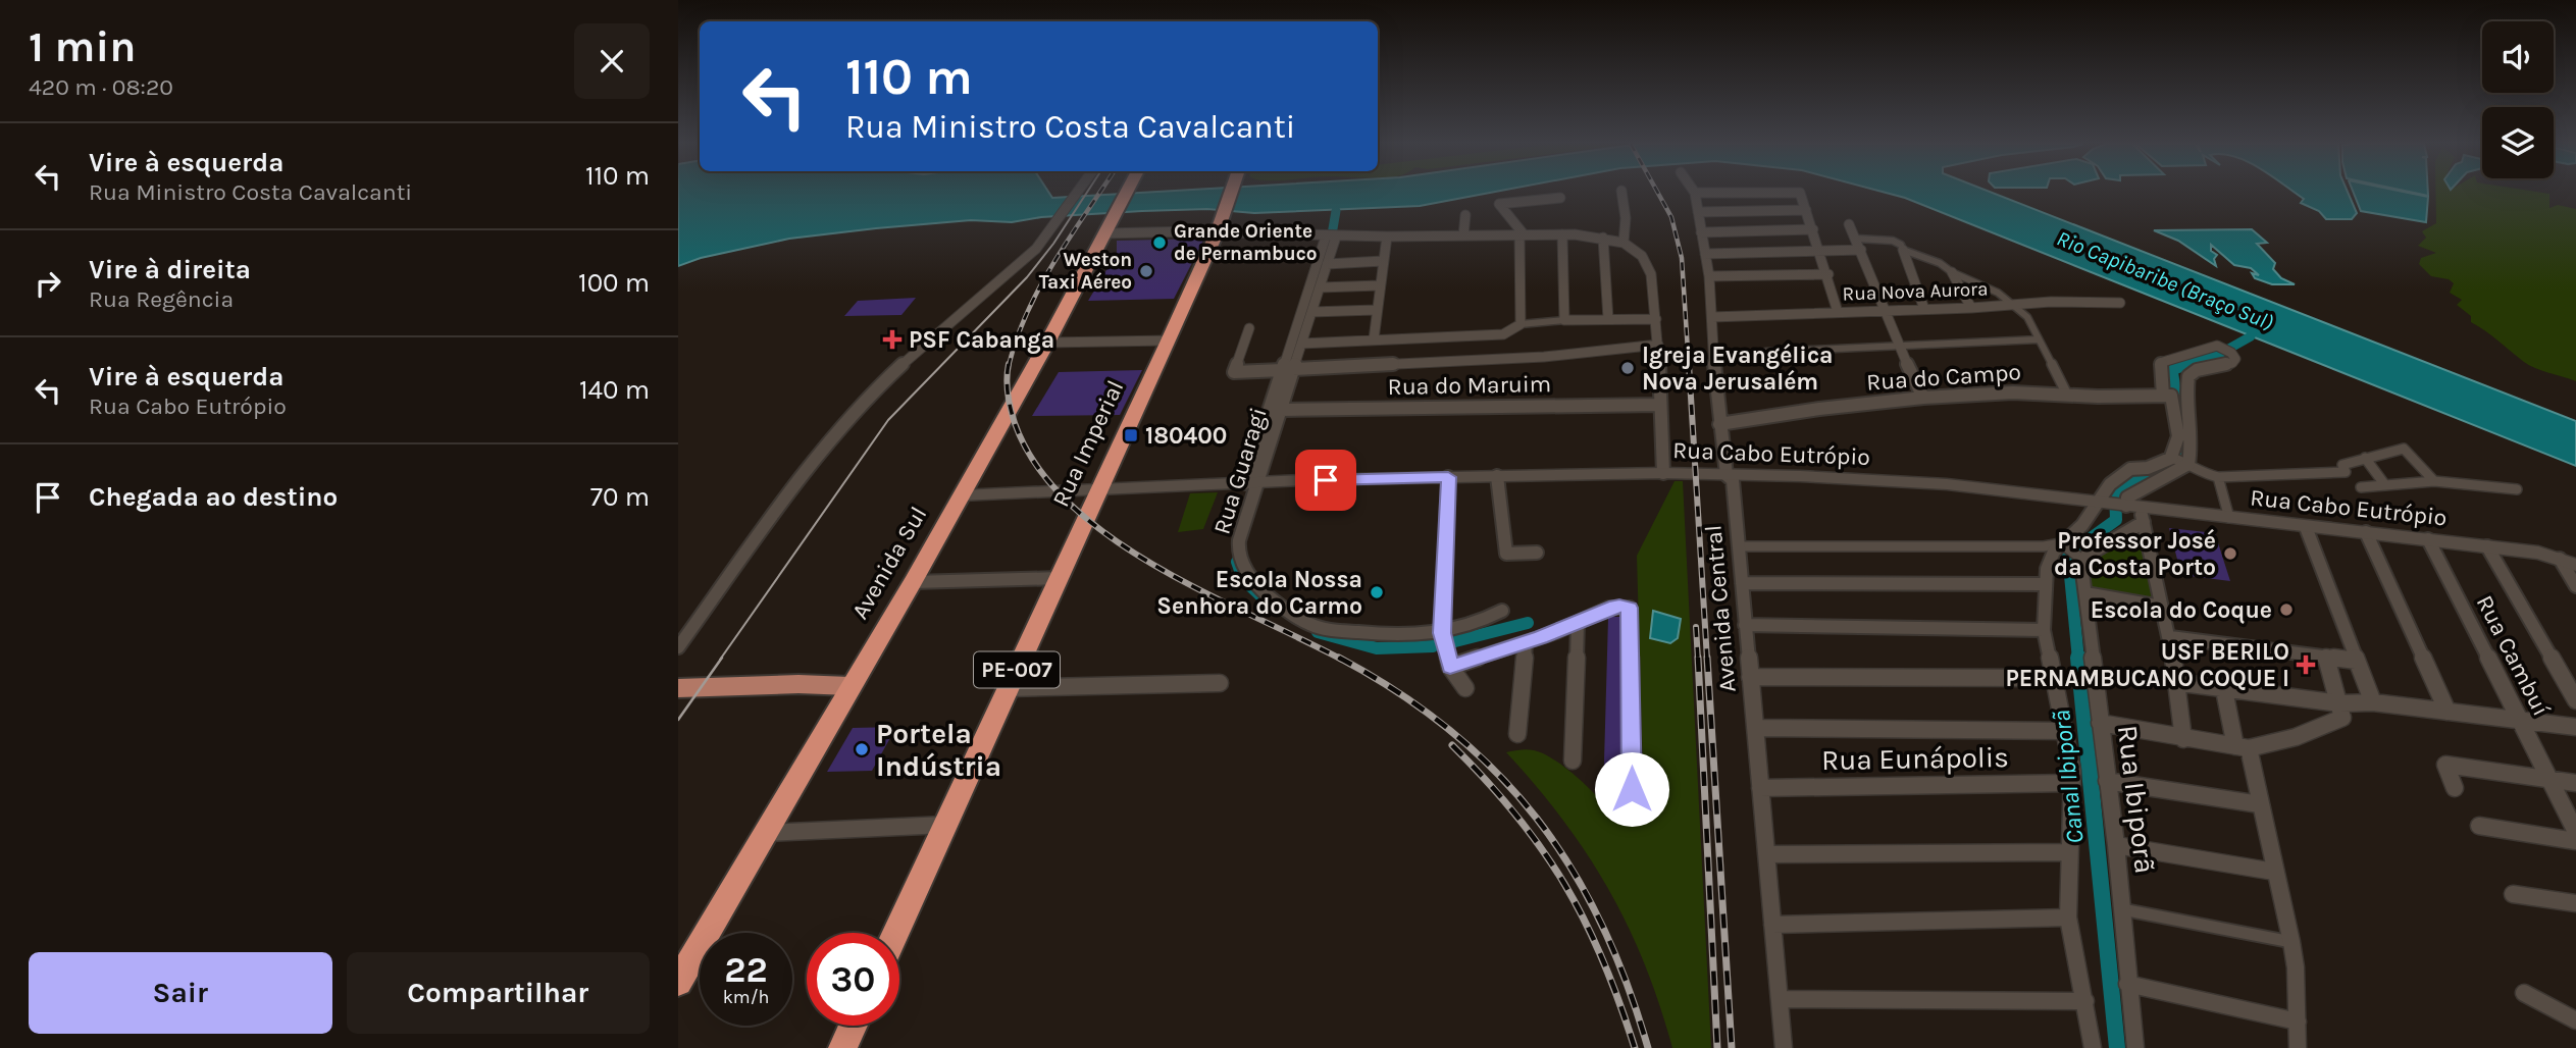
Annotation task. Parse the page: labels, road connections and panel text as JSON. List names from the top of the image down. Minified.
{"streets":{"highway":["Rua Imperial","Avenida Sul","PE-007"],"street":["Rua Nova Aurora","Rua do Campo","Rua do Maruim","Rua Cabo Eutrópio","Rua Guaragi","Avenida Central","Rua Cambuí","Rua Eunápolis","Rua Ibiporã"]},"crossings":[["Rua Nova Aurora","Avenida Central"],["Rua do Campo","Avenida Central"],["Rua do Maruim","Rua Guaragi"],["Rua Imperial","Rua Cabo Eutrópio"],["Rua Imperial","PE-007"],["Rua Cabo Eutrópio","Rua Guaragi"],["Rua Cabo Eutrópio","Avenida Sul"],["Rua Cabo Eutrópio","Avenida Central"],["Rua Cabo Eutrópio","Rua Cambuí"],["Avenida Central","Rua Eunápolis"]],"water":["Rio Capibaribe (Braço Sul)","Canal Ibiporã"],"places":{"other":["Grande Oriente de Pernambuco","Weston Taxi Aéreo","Igreja Evangélica Nova Jerusalém","Professor José da Costa Porto","Escola Nossa Senhora do Carmo","Escola do Coque","Portela Indústria"],"health":["PSF Cabanga","USF BERILO PERNAMBUCANO COQUE I"],"transit":["180400"]},"page":{"heading":["1 min","420 m · 08:20"],"turn":["110 m","Rua Ministro Costa Cavalcanti"],"list":[{"name":"Vire à esquerda","note":"Rua Ministro Costa Cavalcanti","value":"110 m"},{"name":"Vire à direita","note":"Rua Regência","value":"100 m"},{"name":"Vire à esquerda","note":"Rua Cabo Eutrópio","value":"140 m"},{"name":"Chegada ao destino","value":"70 m"}],"speed":"22 km/h","limit":"30","buttons":["Sair","Compartilhar"]}}
